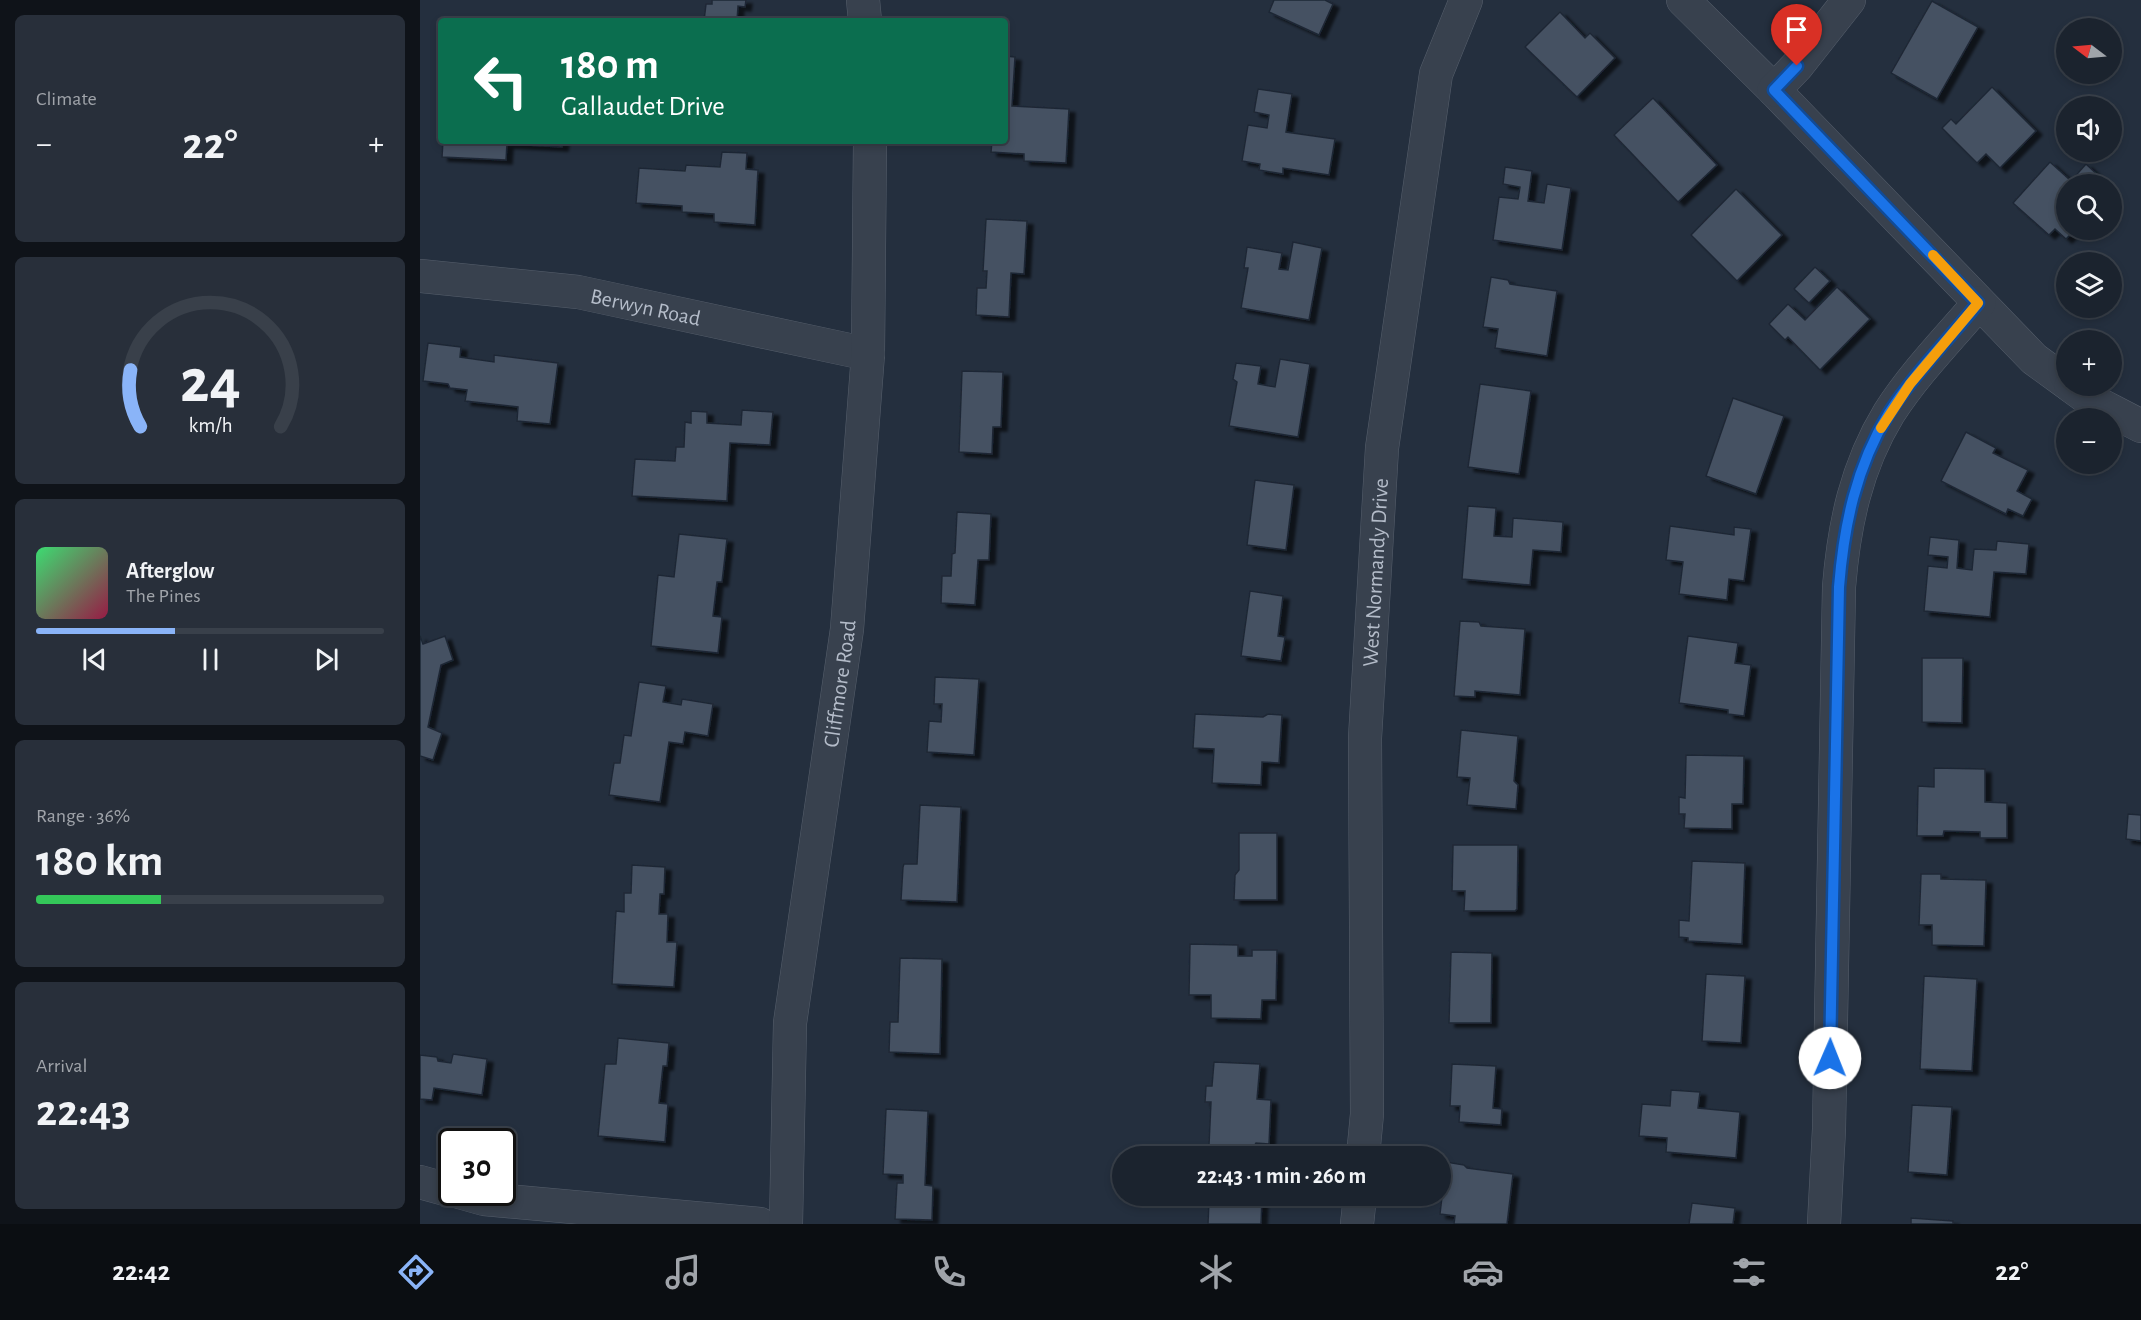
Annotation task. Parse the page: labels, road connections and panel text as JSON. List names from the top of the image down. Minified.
{"streets":{"street":["Berwyn Road","West Normandy Drive","Cliffmore Road"]},"crossings":[["Berwyn Road","Cliffmore Road"]],"north":"left","page":{"tile":["Climate",["Range · 36%","180 km"],["Arrival","22:43"]],"map_buttons":["+","−"],"turn":["180 m","Gallaudet Drive"],"heat":["−","22°","+"],"song":["Afterglow","The Pines"],"limit":"30","trip":"22:43 · 1 min · 260 m","tabs":["22:42","22°"],"gauge":["24","km/h"]}}
